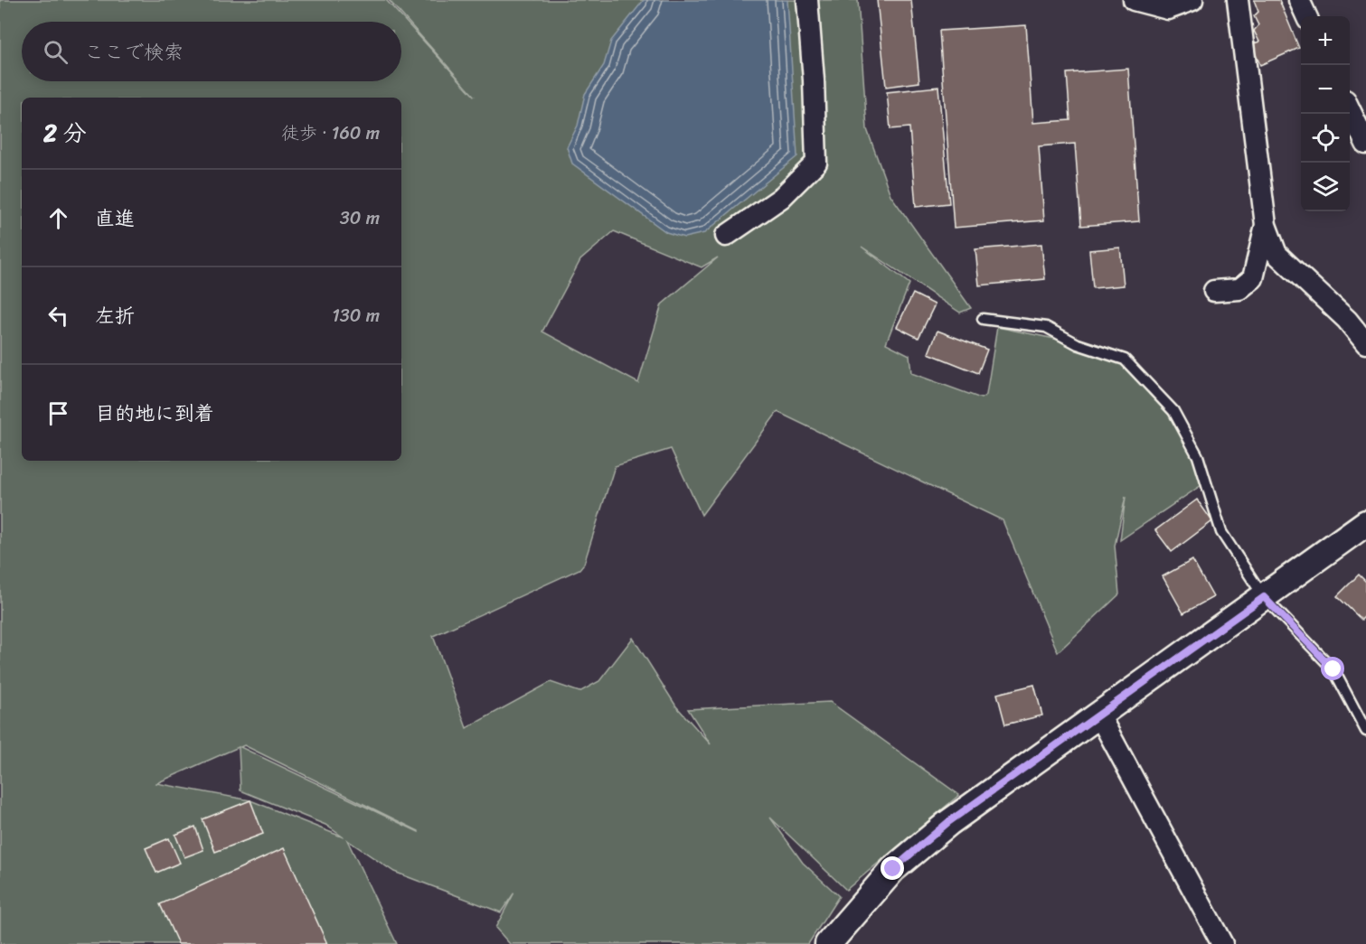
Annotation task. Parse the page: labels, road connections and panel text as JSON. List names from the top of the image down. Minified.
{"page":{"map_buttons":["+","−"],"search":"ここで検索","heading":["2 分","徒歩 · 160 m"],"list":[["直進","30 m"],["左折","130 m"],"目的地に到着"]}}
